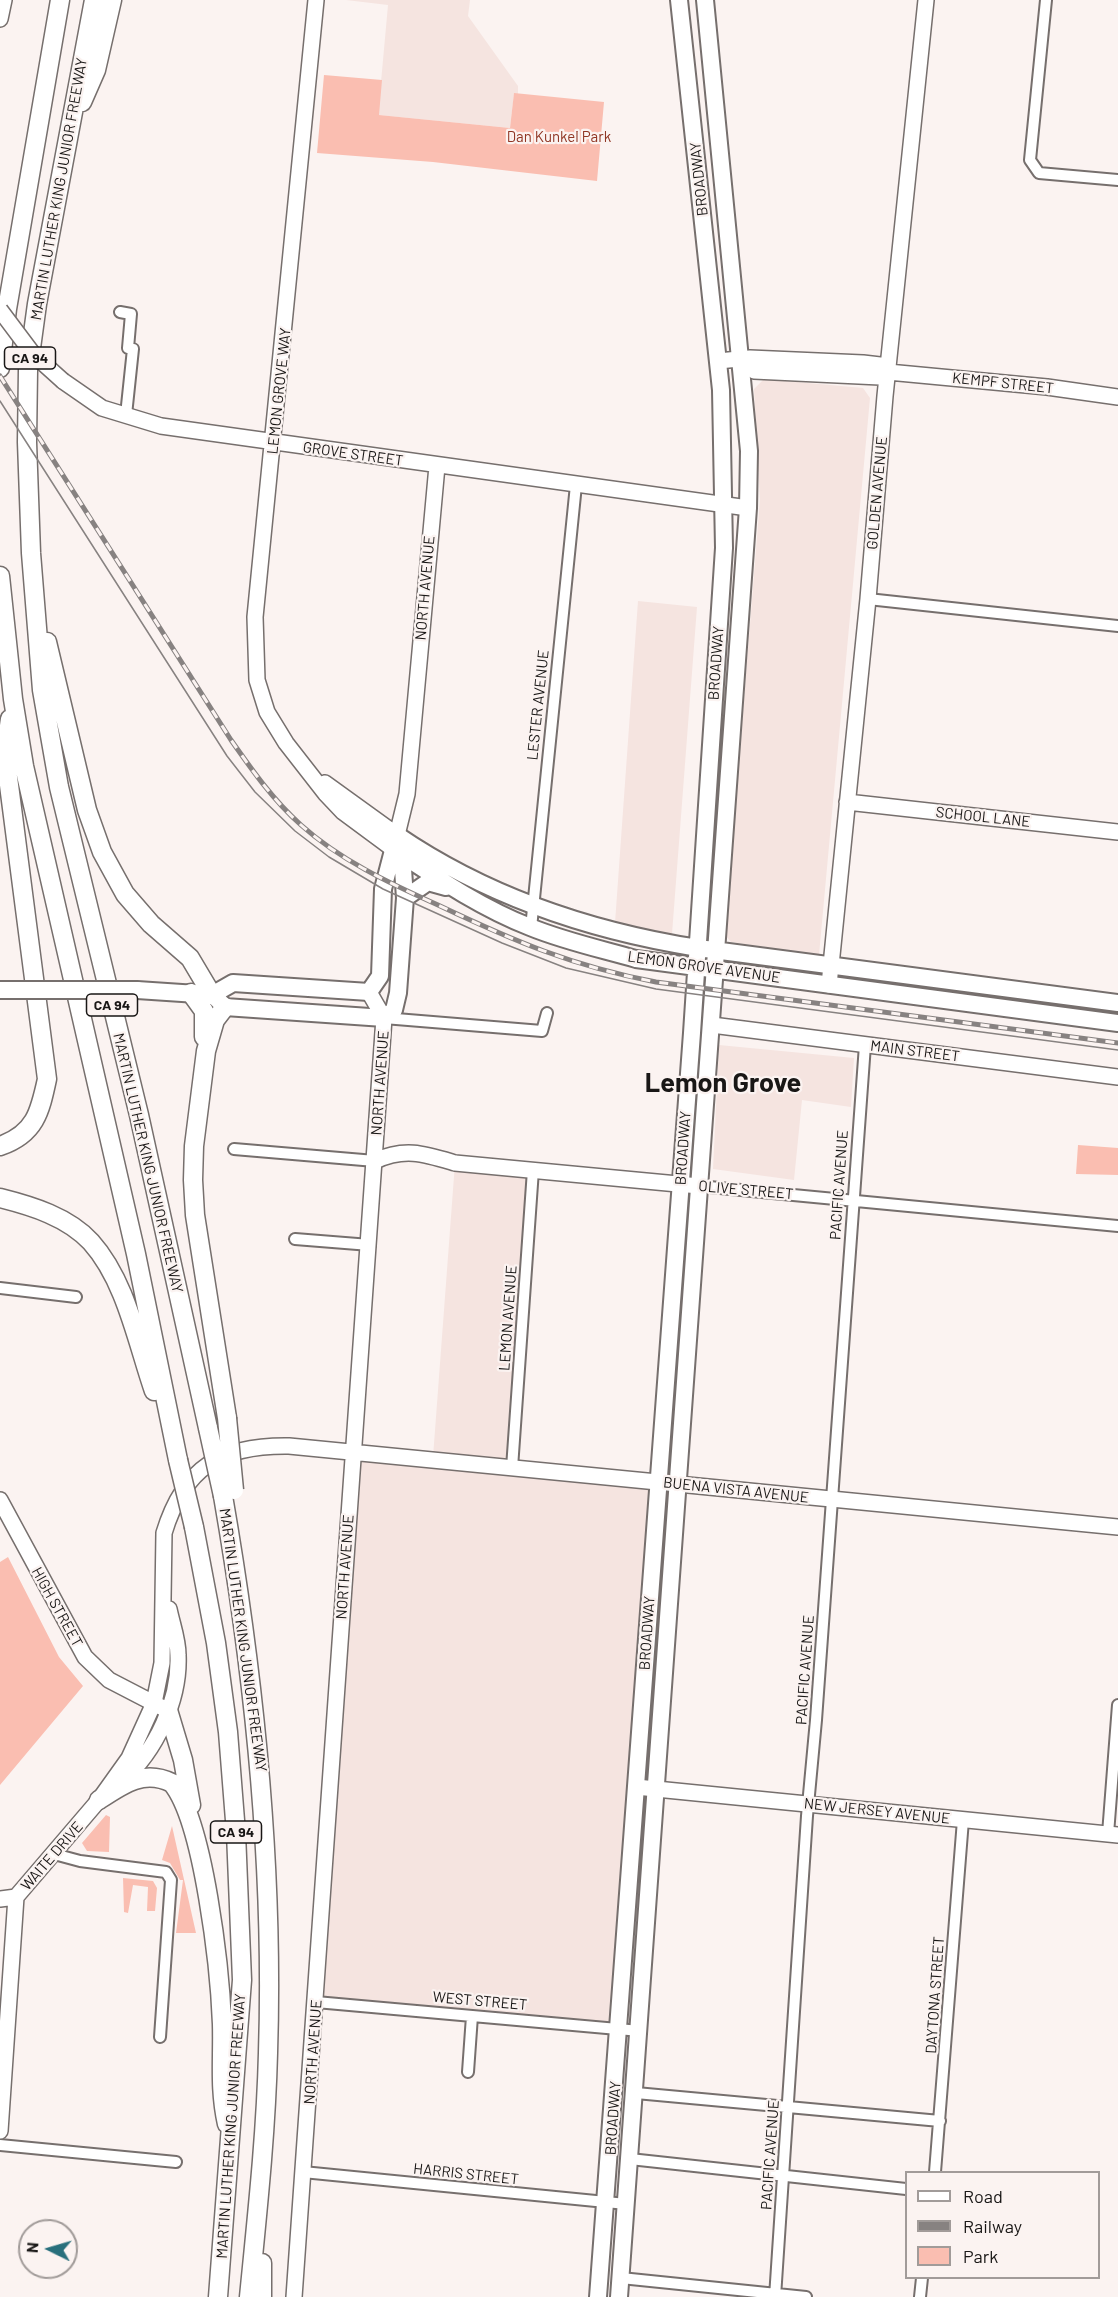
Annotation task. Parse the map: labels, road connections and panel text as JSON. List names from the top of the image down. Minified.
{"streets":{"highway":["MARTIN LUTHER KING JUNIOR FREEWAY","CA 94"],"main road":["BROADWAY","NORTH AVENUE","LEMON GROVE AVENUE"],"street":["KEMPF STREET","LEMON GROVE WAY","GROVE STREET","GOLDEN AVENUE","LESTER AVENUE","SCHOOL LANE","MAIN STREET","PACIFIC AVENUE","OLIVE STREET","LEMON AVENUE","BUENA VISTA AVENUE","HIGH STREET","NEW JERSEY AVENUE","WAITE DRIVE","DAYTONA STREET","WEST STREET","HARRIS STREET"]},"crossings":[["BROADWAY","KEMPF STREET"],["BROADWAY","GROVE STREET"],["BROADWAY","LEMON GROVE AVENUE"],["BROADWAY","MAIN STREET"],["BROADWAY","OLIVE STREET"],["BROADWAY","BUENA VISTA AVENUE"],["BROADWAY","NEW JERSEY AVENUE"],["BROADWAY","WEST STREET"],["BROADWAY","HARRIS STREET"],["KEMPF STREET","GOLDEN AVENUE"],["LEMON GROVE WAY","GROVE STREET"],["LEMON GROVE WAY","LEMON GROVE AVENUE"],["GROVE STREET","NORTH AVENUE"],["GROVE STREET","LESTER AVENUE"],["GOLDEN AVENUE","SCHOOL LANE"],["GOLDEN AVENUE","LEMON GROVE AVENUE"],["NORTH AVENUE","LEMON GROVE AVENUE"],["NORTH AVENUE","OLIVE STREET"],["NORTH AVENUE","BUENA VISTA AVENUE"],["NORTH AVENUE","WAITE DRIVE"],["NORTH AVENUE","WEST STREET"],["NORTH AVENUE","HARRIS STREET"],["LESTER AVENUE","LEMON GROVE AVENUE"],["MAIN STREET","PACIFIC AVENUE"],["PACIFIC AVENUE","OLIVE STREET"],["PACIFIC AVENUE","BUENA VISTA AVENUE"],["PACIFIC AVENUE","NEW JERSEY AVENUE"],["OLIVE STREET","LEMON AVENUE"],["LEMON AVENUE","BUENA VISTA AVENUE"],["BUENA VISTA AVENUE","WAITE DRIVE"],["HIGH STREET","WAITE DRIVE"],["NEW JERSEY AVENUE","DAYTONA STREET"]],"districts":["Lemon Grove"],"parks":["Dan Kunkel Park"],"legend":["Road","Railway","Park"],"north":"left"}
